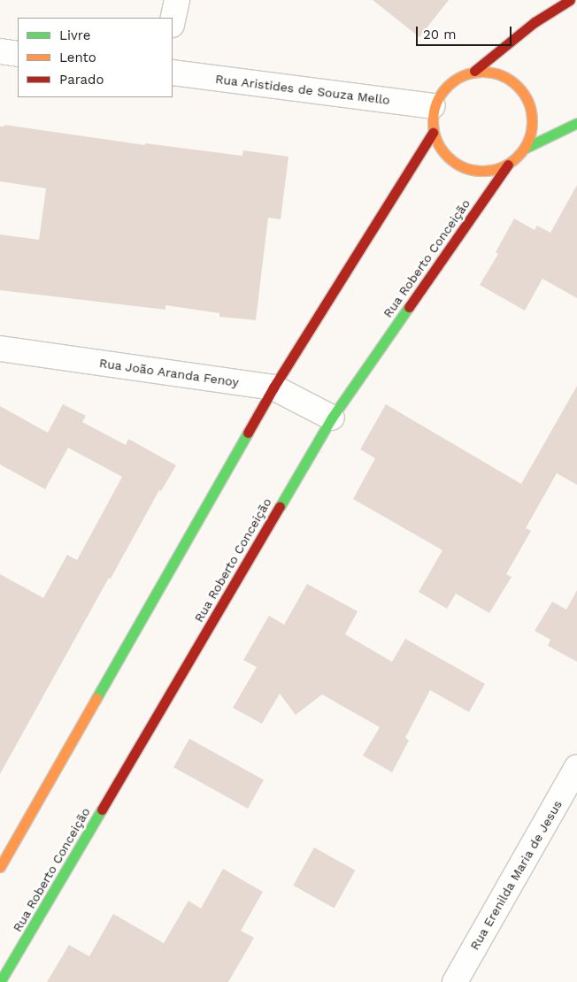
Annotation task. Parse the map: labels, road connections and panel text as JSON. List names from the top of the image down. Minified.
{"streets":{"street":["Rua Aristides de Souza Mello","Rua Roberto Conceição","Rua João Aranda Fenoy","Rua Erenilda Maria de Jesus"]},"crossings":[["Rua Aristides de Souza Mello","Rua Roberto Conceição"],["Rua Roberto Conceição","Rua João Aranda Fenoy"]],"legend":["Livre","Lento","Parado"],"scale_bar":"20 m"}
